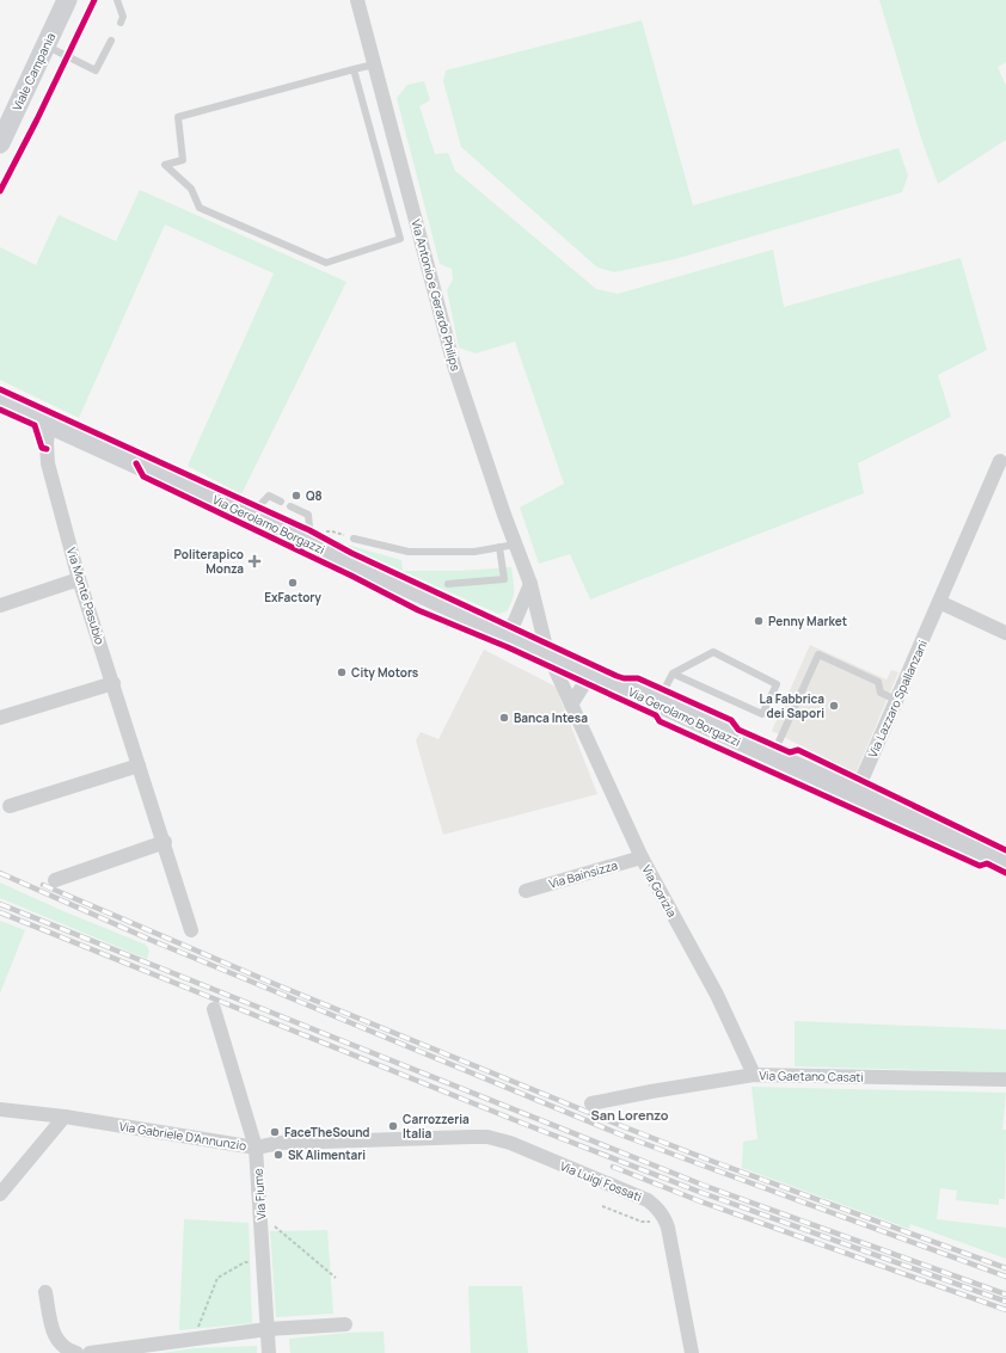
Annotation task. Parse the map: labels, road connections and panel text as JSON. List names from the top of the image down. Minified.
{"streets":{"main road":["Viale Campania","Via Gerolamo Borgazzi"],"street":["Via Antonio e Gerardo Philips","Via Monte Pasubio","Via Lazzaro Spallanzani","Via Bainsizza","Via Gorizia","Via Gaetano Casati","Via Gabriele D'Annunzio","Via Luigi Fossati","Via Fiume"]},"crossings":[["Via Antonio e Gerardo Philips","Via Gerolamo Borgazzi"],["Via Antonio e Gerardo Philips","Via Gorizia"],["Via Gerolamo Borgazzi","Via Monte Pasubio"],["Via Gerolamo Borgazzi","Via Lazzaro Spallanzani"],["Via Gerolamo Borgazzi","Via Gorizia"],["Via Bainsizza","Via Gorizia"],["Via Gorizia","Via Gaetano Casati"],["Via Gabriele D'Annunzio","Via Luigi Fossati"],["Via Gabriele D'Annunzio","Via Fiume"]],"districts":["San Lorenzo"],"places":{"other":["Q8","ExFactory","Penny Market","City Motors","La Fabbrica dei Sapori","Banca Intesa","Carrozzeria Italia","FaceTheSound","SK Alimentari"],"health":["Politerapico Monza"]}}
